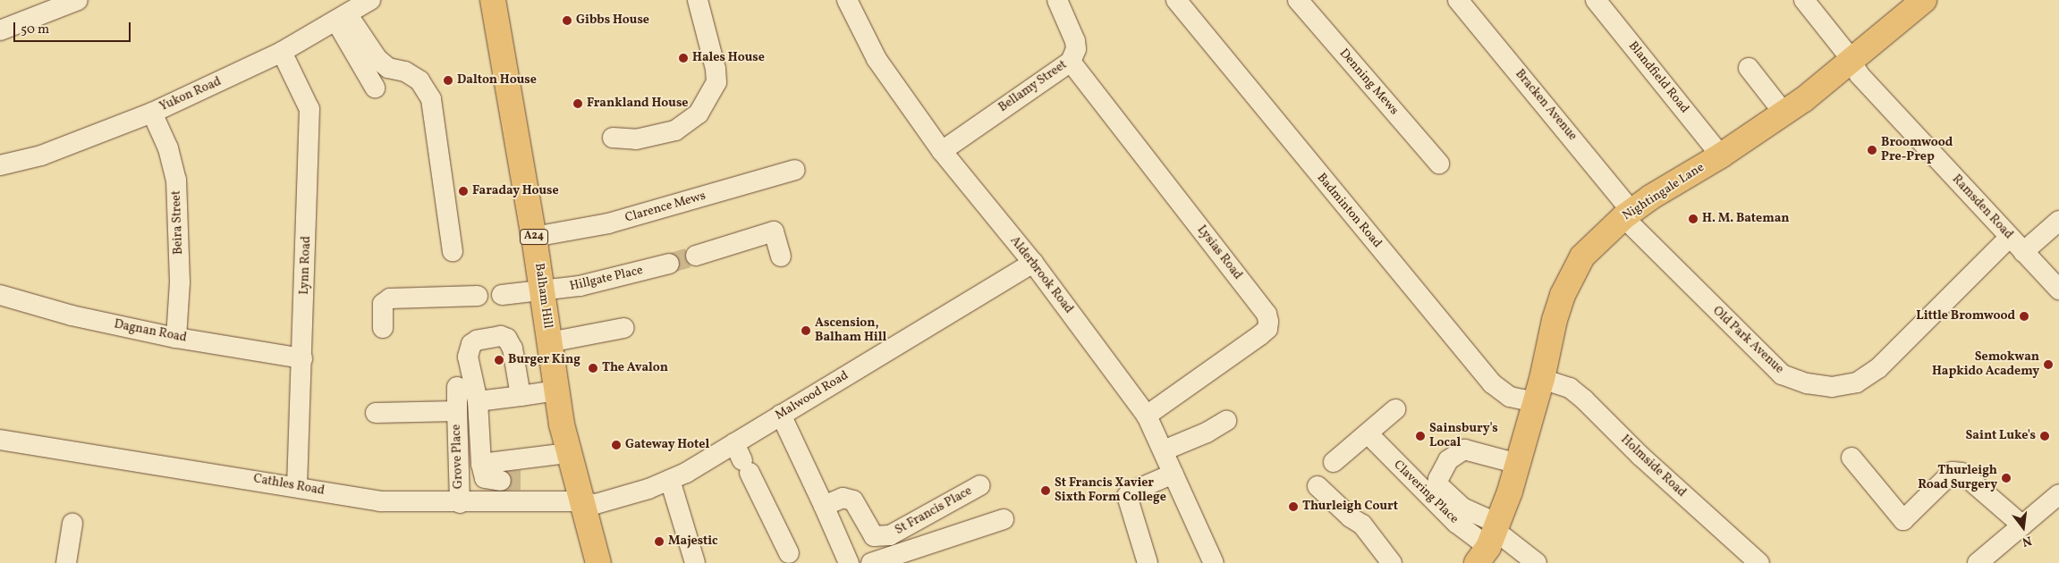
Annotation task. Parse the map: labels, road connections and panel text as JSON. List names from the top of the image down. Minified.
{"streets":{"main road":["Nightingale Lane","A24","Balham Hill"],"street":["Blandfield Road","Denning Mews","Bellamy Street","Yukon Road","Bracken Avenue","Clarence Mews","Ramsden Road","Badminton Road","Beira Street","Lysias Road","Lynn Road","Alderbrook Road","Hillgate Place","Dagnan Road","Old Park Avenue","Malwood Road","Grove Place","Holmside Road","Cathles Road","Clavering Place","St Francis Place"]},"crossings":[["Blandfield Road","Nightingale Lane"],["Bellamy Street","Lysias Road"],["Bellamy Street","Alderbrook Road"],["Yukon Road","Beira Street"],["Yukon Road","Lynn Road"],["Bracken Avenue","Nightingale Lane"],["Bracken Avenue","Old Park Avenue"],["Nightingale Lane","Ramsden Road"],["Nightingale Lane","Badminton Road"],["Nightingale Lane","Old Park Avenue"],["Nightingale Lane","Holmside Road"],["Nightingale Lane","Clavering Place"],["Clarence Mews","Balham Hill"],["Ramsden Road","Old Park Avenue"],["Beira Street","Dagnan Road"],["Lysias Road","Alderbrook Road"],["Lynn Road","Dagnan Road"],["Lynn Road","Cathles Road"],["Alderbrook Road","Malwood Road"],["Hillgate Place","Balham Hill"],["Balham Hill","Malwood Road"],["Balham Hill","Cathles Road"],["Malwood Road","Cathles Road"],["Grove Place","Cathles Road"]],"places":["Gibbs House","Hales House","Dalton House","Frankland House","Broomwood Pre-Prep","Faraday House","H. M. Bateman","Little Bromwood","Ascension, Balham Hill","Burger King","Semokwan Hapkido Academy","The Avalon","Sainsbury's Local","Saint Luke's","Gateway Hotel","Thurleigh Road Surgery","St Francis Xavier Sixth Form College","Thurleigh Court","Majestic"],"scale_bar":"50 m","north":"bottom"}
